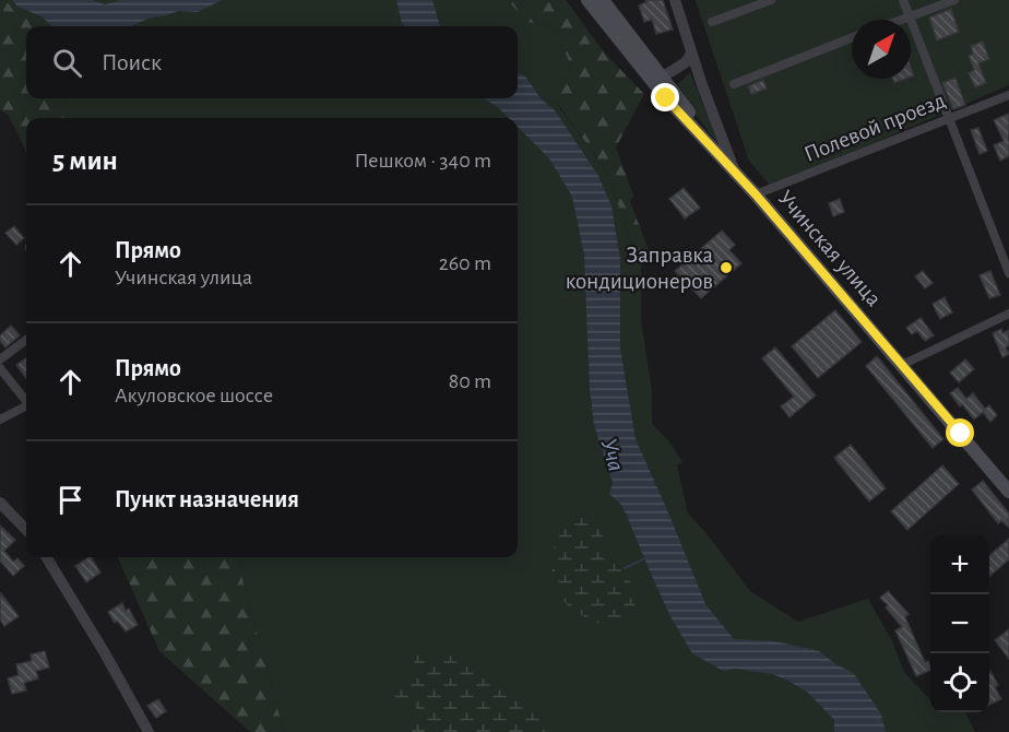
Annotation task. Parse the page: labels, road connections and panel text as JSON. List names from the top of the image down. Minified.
{"streets":{"main road":["Учинская улица"],"street":["Полевой проезд"]},"crossings":[["Полевой проезд","Учинская улица"]],"water":["Уча"],"places":["Заправка кондиционеров"],"north":"top right","page":{"search":"Поиск","heading":["5 мин","Пешком · 340 m"],"list":[["Прямо","Учинская улица","260 m"],["Прямо","Акуловское шоссе","80 m"],"Пункт назначения"],"map_buttons":["+","−"]}}
